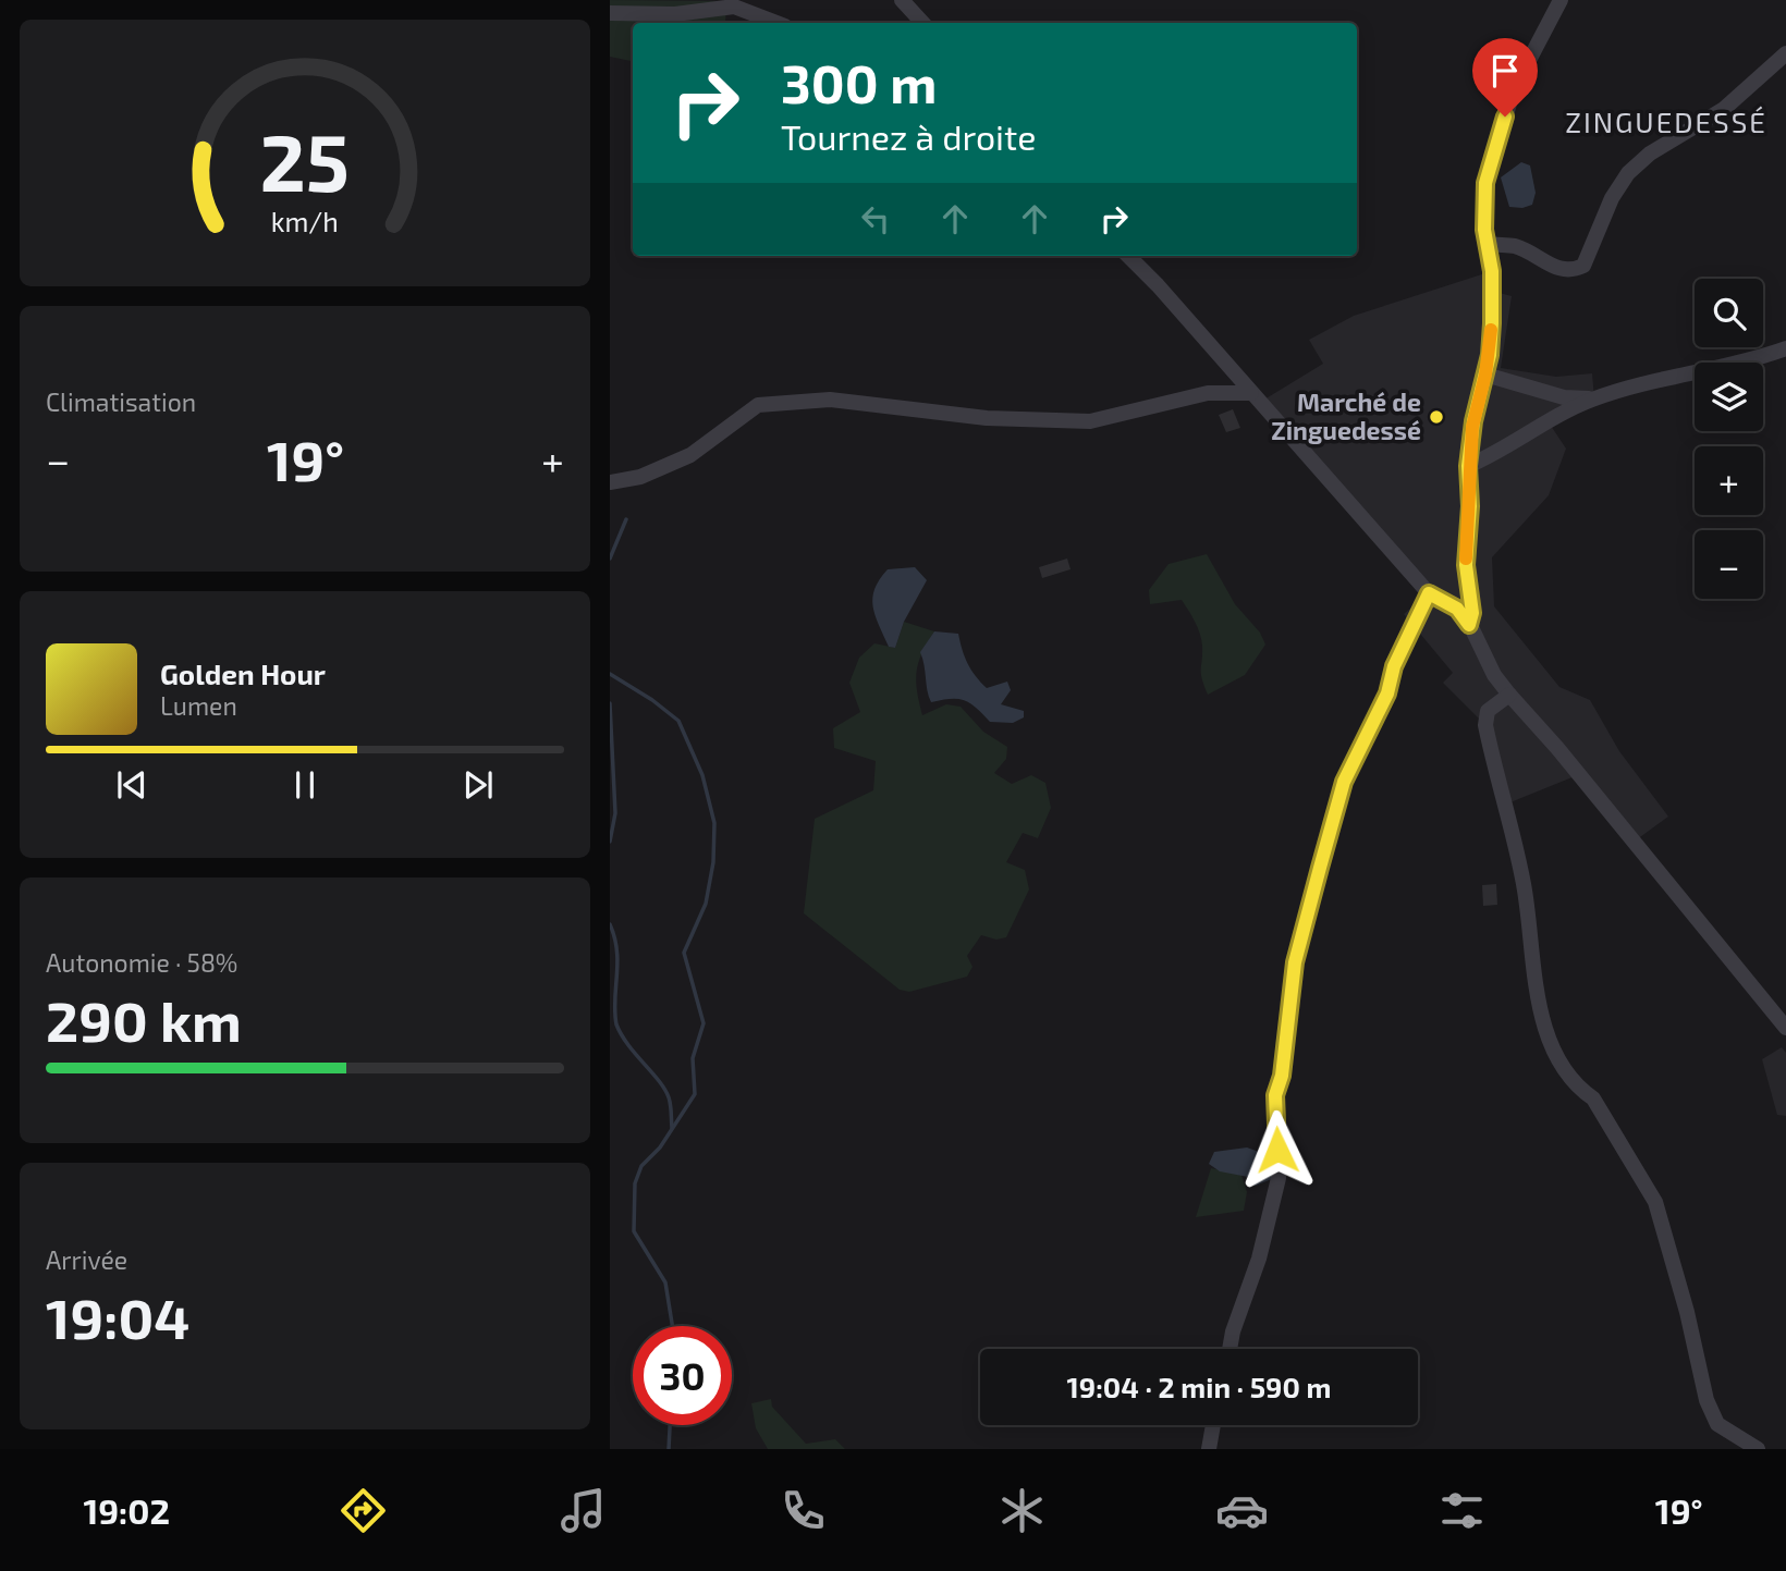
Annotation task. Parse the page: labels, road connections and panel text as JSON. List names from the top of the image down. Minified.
{"districts":["ZINGUEDESSÉ"],"places":["Marché de Zinguedessé"],"page":{"turn":["300 m","Tournez à droite"],"map_buttons":["+","−"],"tile":["Climatisation",["Autonomie · 58%","290 km"],["Arrivée","19:04"]],"heat":["−","19°","+"],"song":["Golden Hour","Lumen"],"limit":"30","trip":"19:04 · 2 min · 590 m","tabs":["19:02","19°"],"gauge":["25","km/h"]}}
